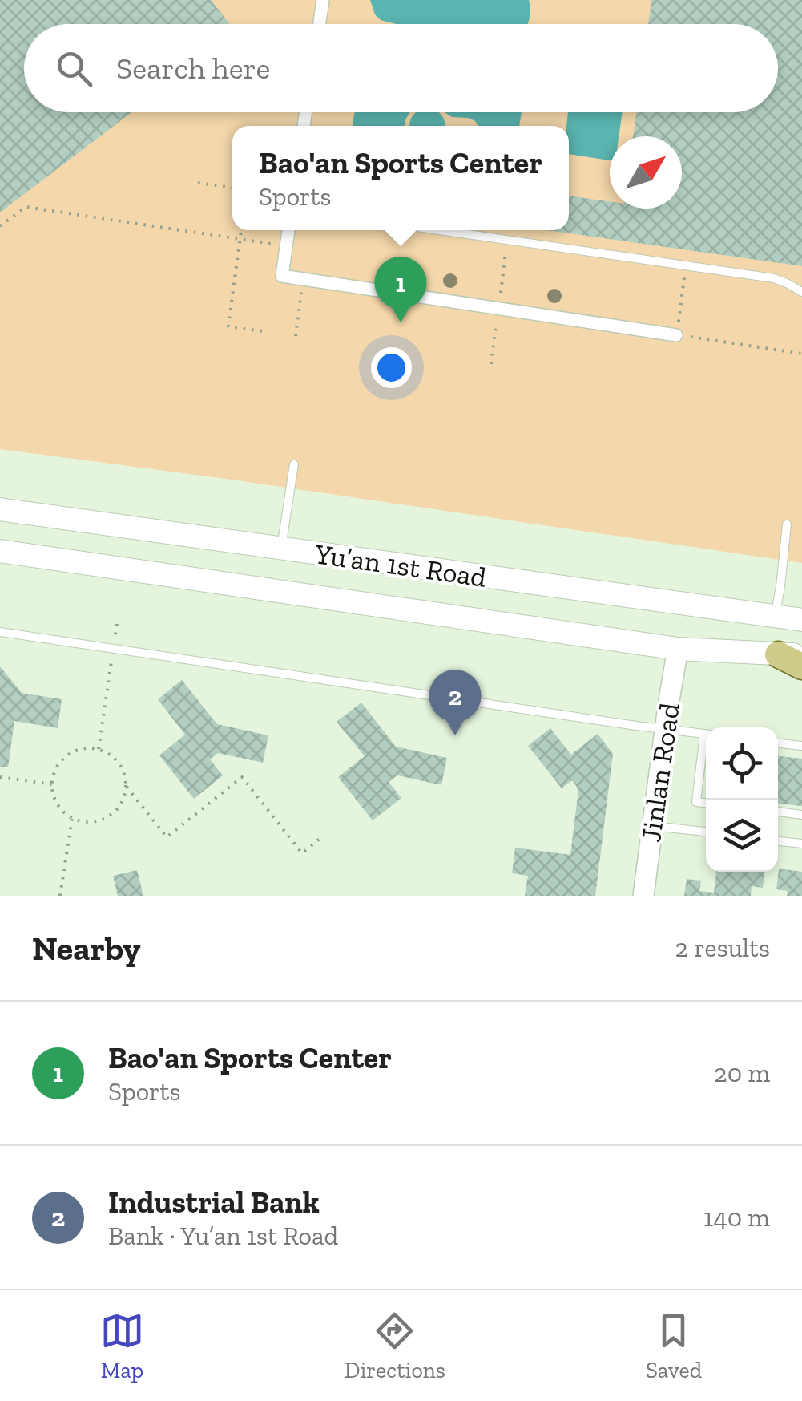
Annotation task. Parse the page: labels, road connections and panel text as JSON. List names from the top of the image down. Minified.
{"streets":{"main road":["Yu’an 1st Road"],"street":["Jinlan Road"]},"crossings":[["Yu’an 1st Road","Jinlan Road"]],"north":"top right","page":{"search":"Search here","popup":["Bao'an Sports Center","Sports"],"pins":["1","2"],"heading":["Nearby","2 results"],"list":[{"mark":"1","name":"Bao'an Sports Center","note":"Sports","value":"20 m"},{"mark":"2","name":"Industrial Bank","note":"Bank · Yu’an 1st Road","value":"140 m"}],"nav":["Map","Directions","Saved"]}}
